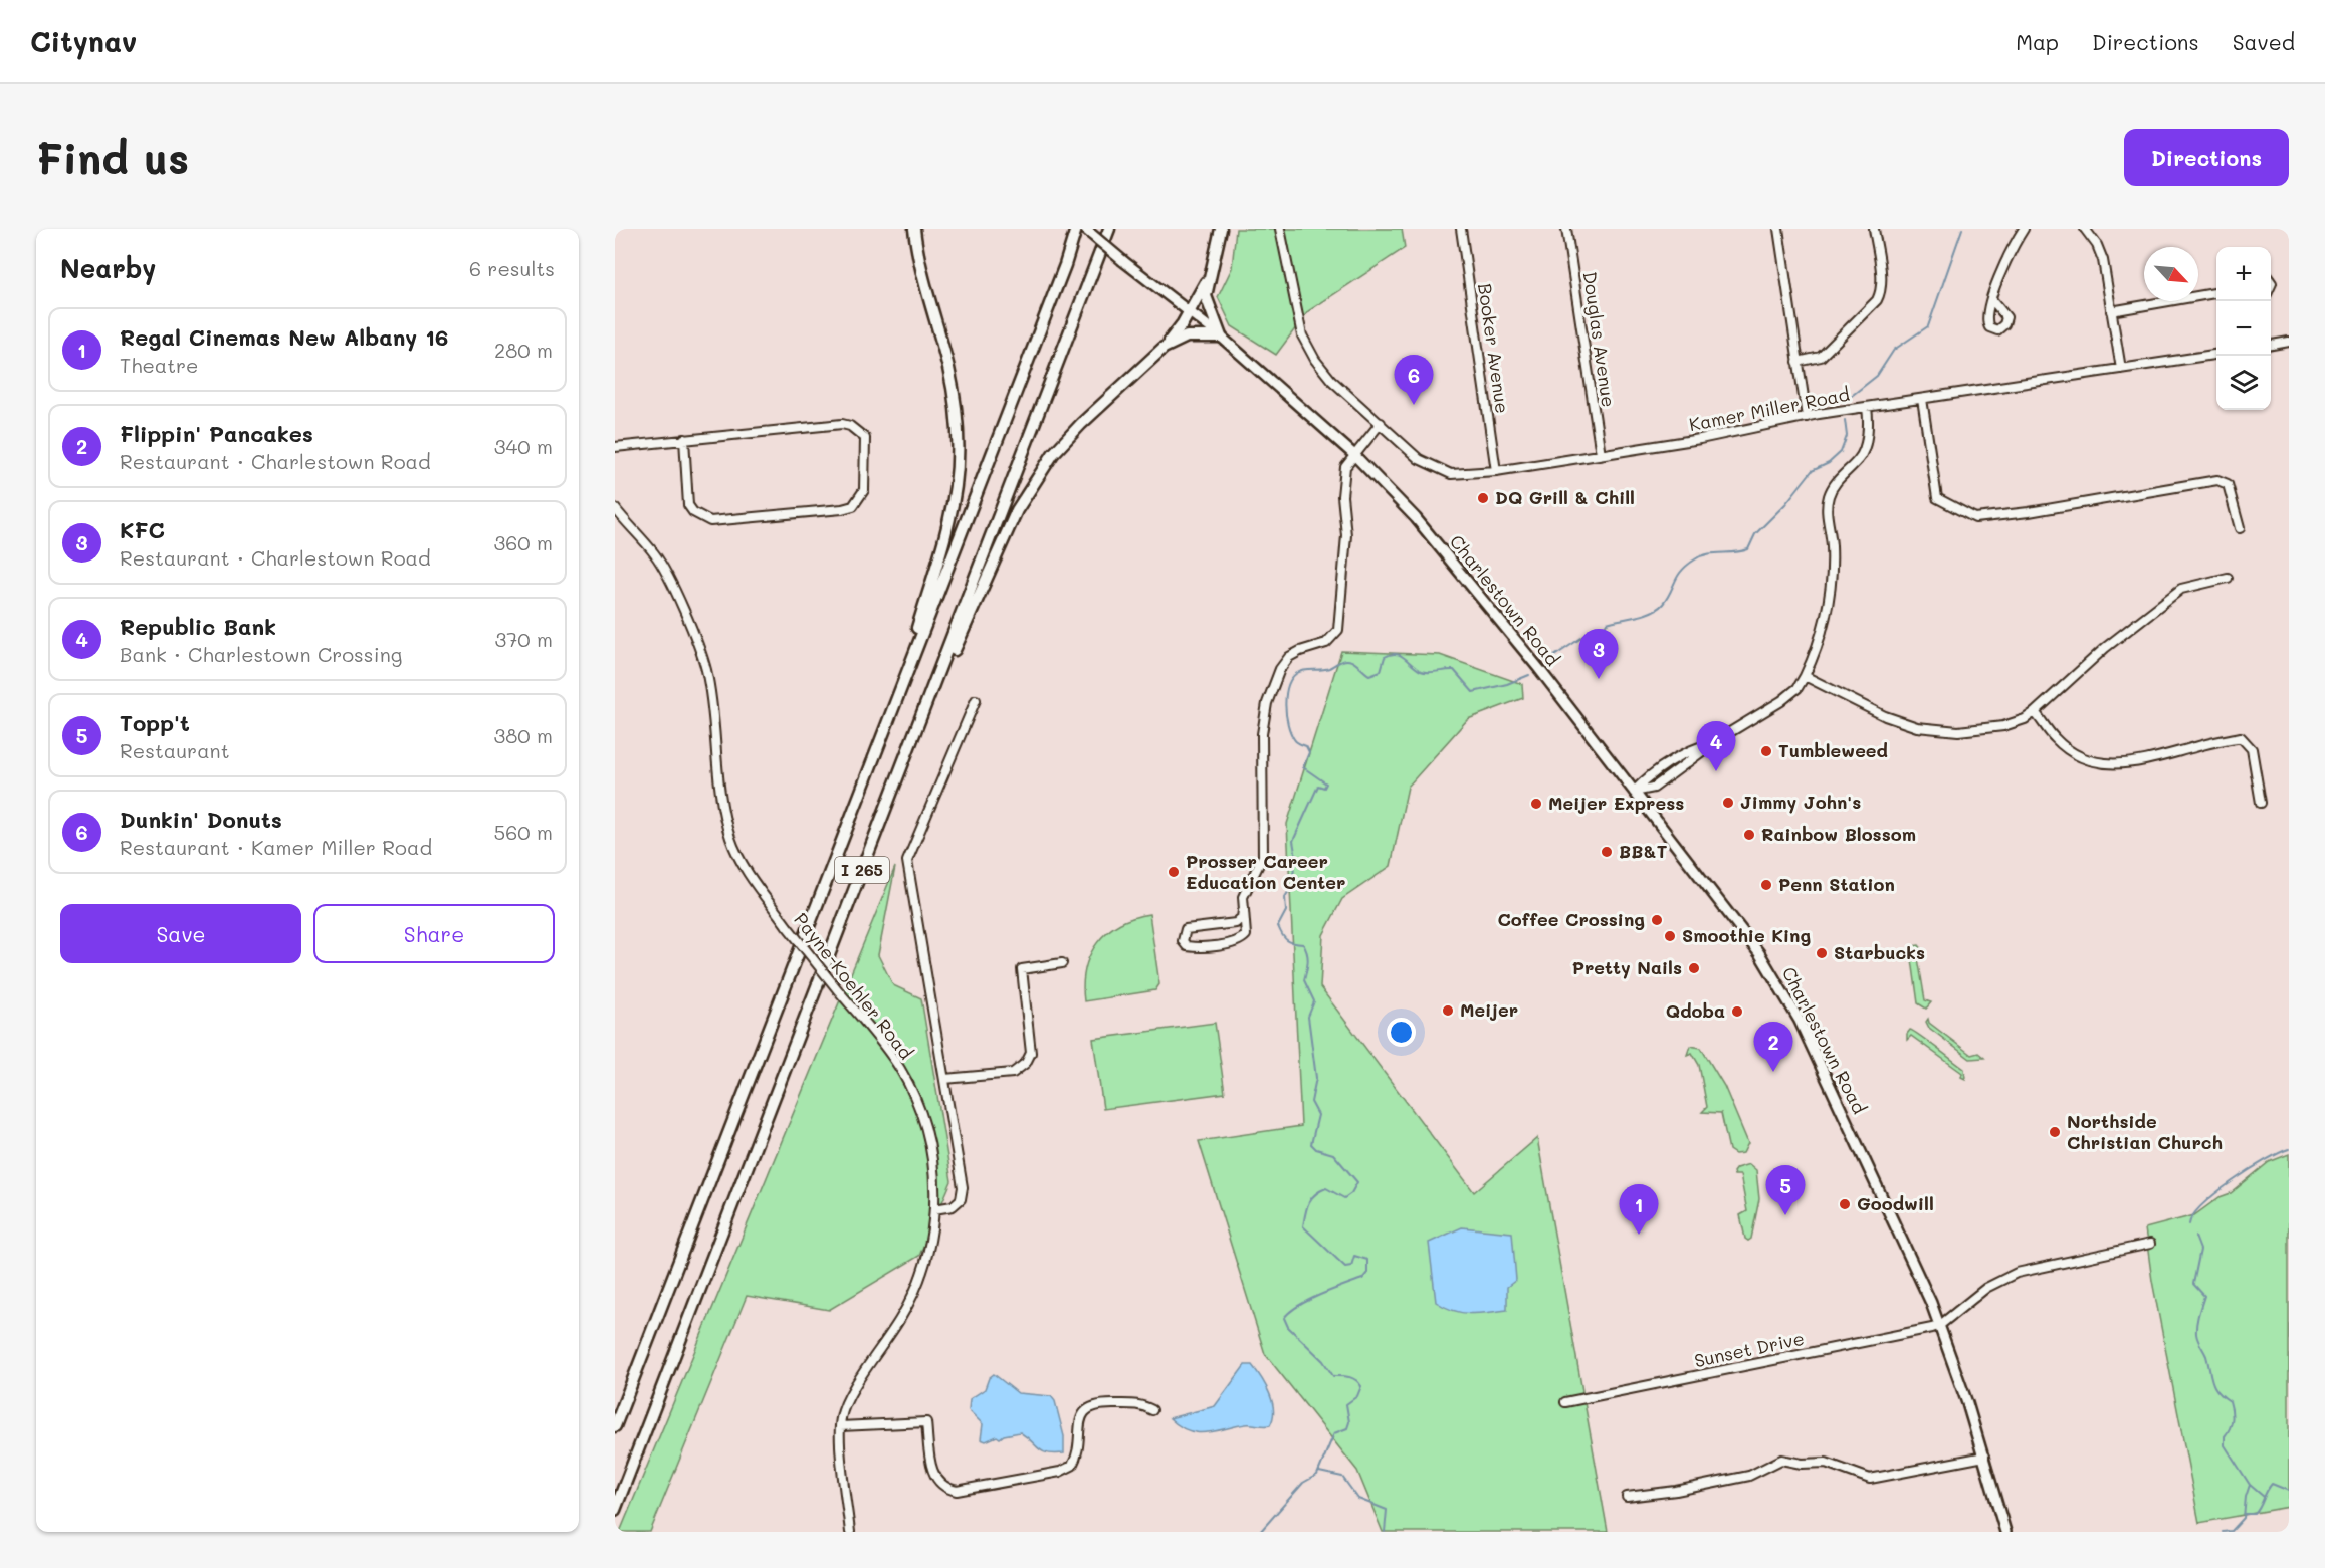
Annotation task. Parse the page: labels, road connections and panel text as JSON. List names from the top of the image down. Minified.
{"streets":{"highway":["I 265"],"main road":["Charlestown Road"],"street":["Douglas Avenue","Booker Avenue","Kamer Miller Road","Payne-Koehler Road","Sunset Drive"]},"crossings":[["Douglas Avenue","Kamer Miller Road"],["Booker Avenue","Kamer Miller Road"],["Charlestown Road","Sunset Drive"]],"places":["DQ Grill & Chill","Tumbleweed","Jimmy John's","Meijer Express","Rainbow Blossom","BB&T","Prosser Career Education Center","Penn Station","Coffee Crossing","Smoothie King","Starbucks","Pretty Nails","Meijer","Qdoba","Northside Christian Church","Goodwill"],"north":"bottom right","page":{"header":"Citynav","nav":["Map","Directions","Saved"],"buttons":["Directions",["Save","Share"]],"title":"Find us","heading":["Nearby","6 results"],"map_buttons":["+","−"],"list":[{"mark":"1","name":"Regal Cinemas New Albany 16","note":"Theatre","value":"280 m"},{"mark":"2","name":"Flippin' Pancakes","note":"Restaurant · Charlestown Road","value":"340 m"},{"mark":"3","name":"KFC","note":"Restaurant · Charlestown Road","value":"360 m"},{"mark":"4","name":"Republic Bank","note":"Bank · Charlestown Crossing","value":"370 m"},{"mark":"5","name":"Topp't","note":"Restaurant","value":"380 m"},{"mark":"6","name":"Dunkin' Donuts","note":"Restaurant · Kamer Miller Road","value":"560 m"}],"pins":["6","3","4","2","5","1"]}}
